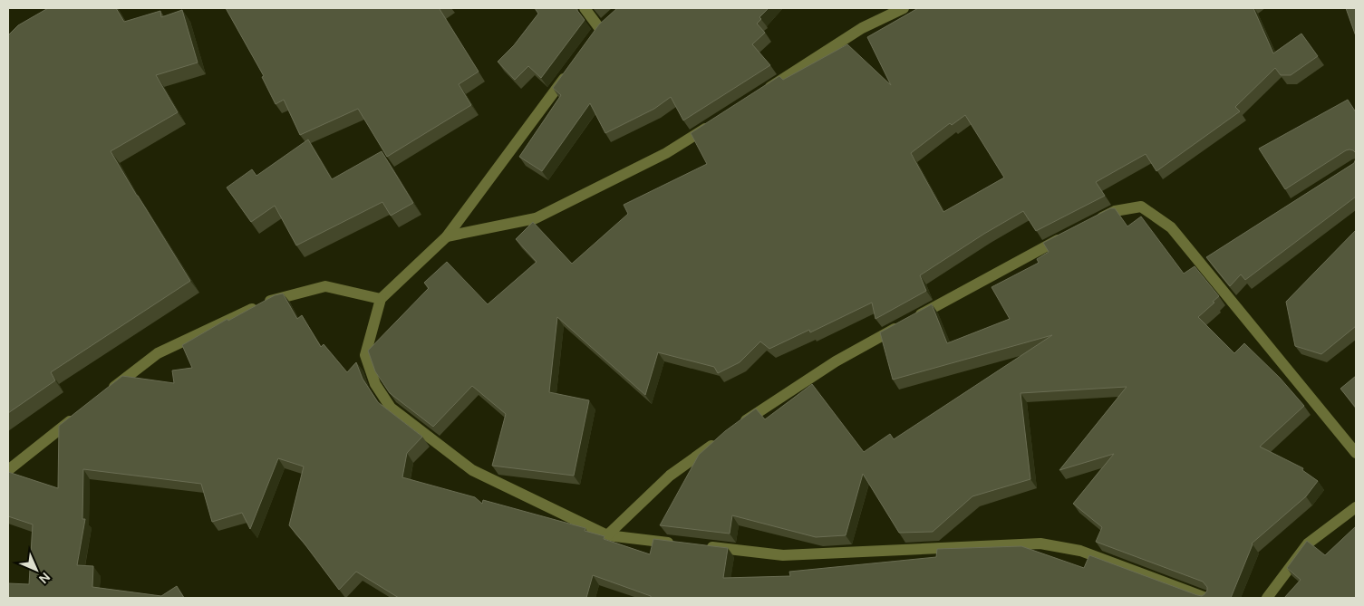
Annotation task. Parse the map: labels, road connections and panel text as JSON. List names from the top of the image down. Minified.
{"north":"bottom right"}
